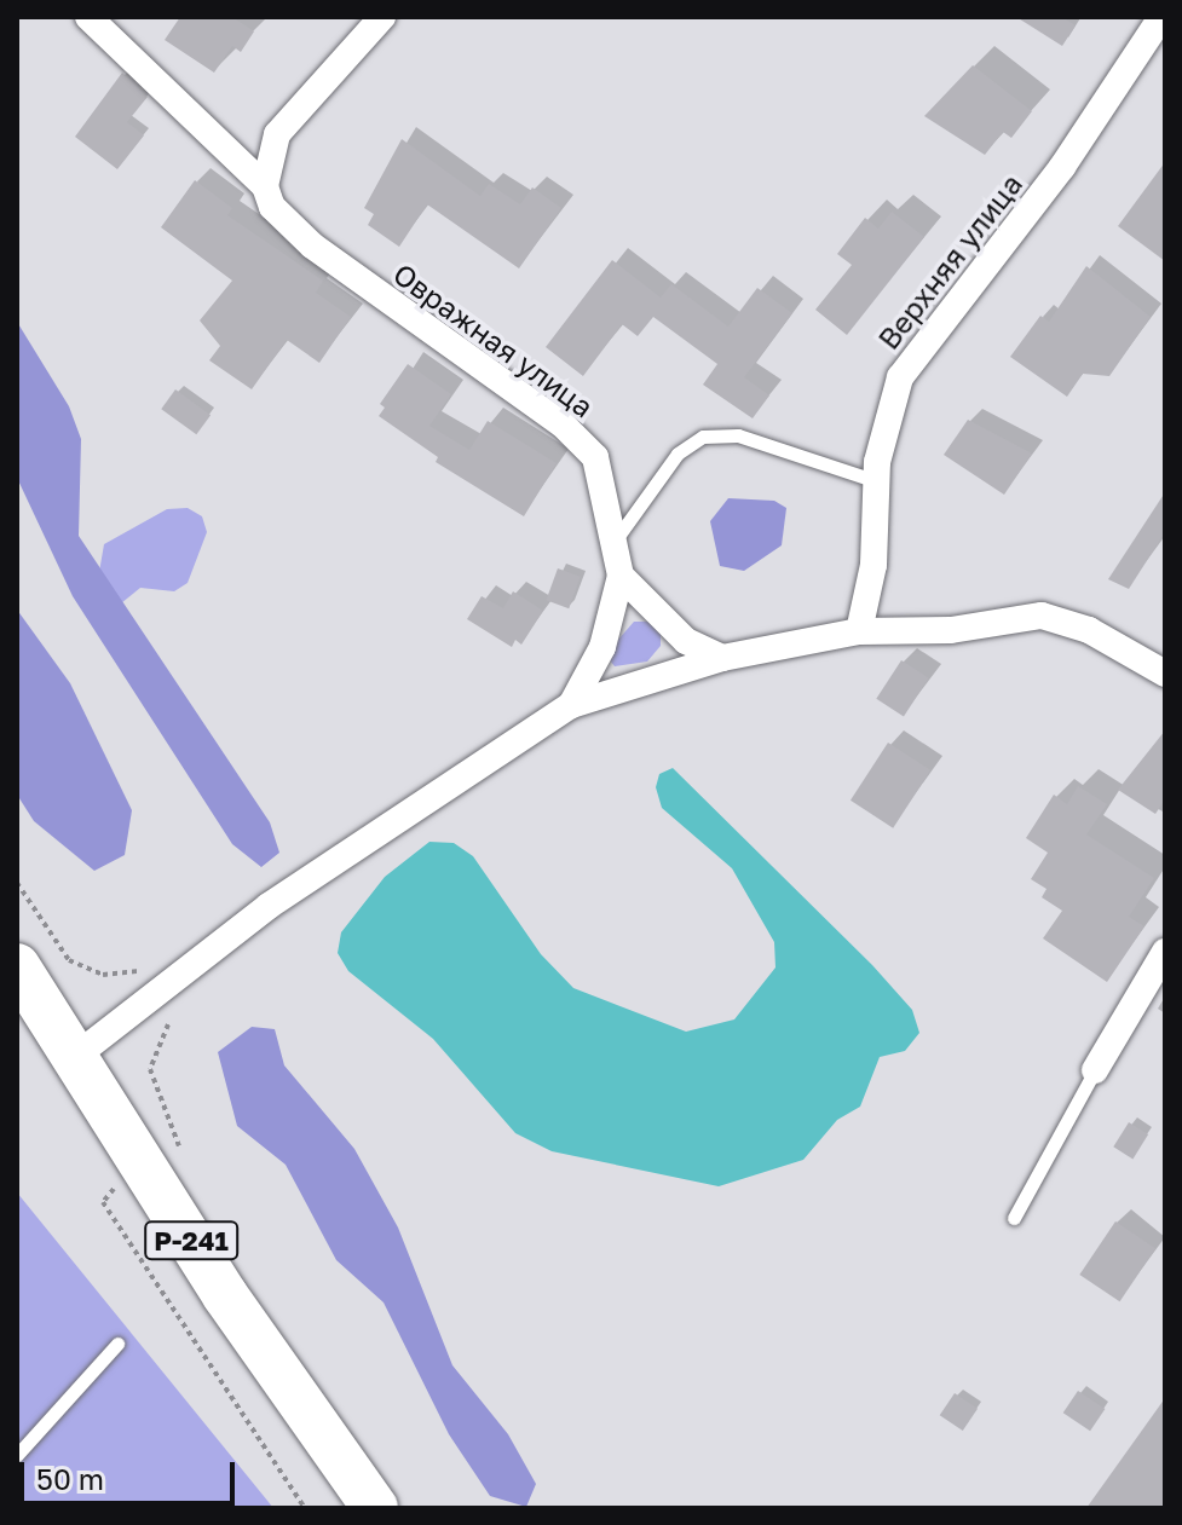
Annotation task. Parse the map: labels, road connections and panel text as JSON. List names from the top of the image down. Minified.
{"streets":{"highway":["Р-241"],"street":["Верхняя улица","Овражная улица"]},"crossings":[["Верхняя улица","Овражная улица"]],"scale_bar":"50 m"}
